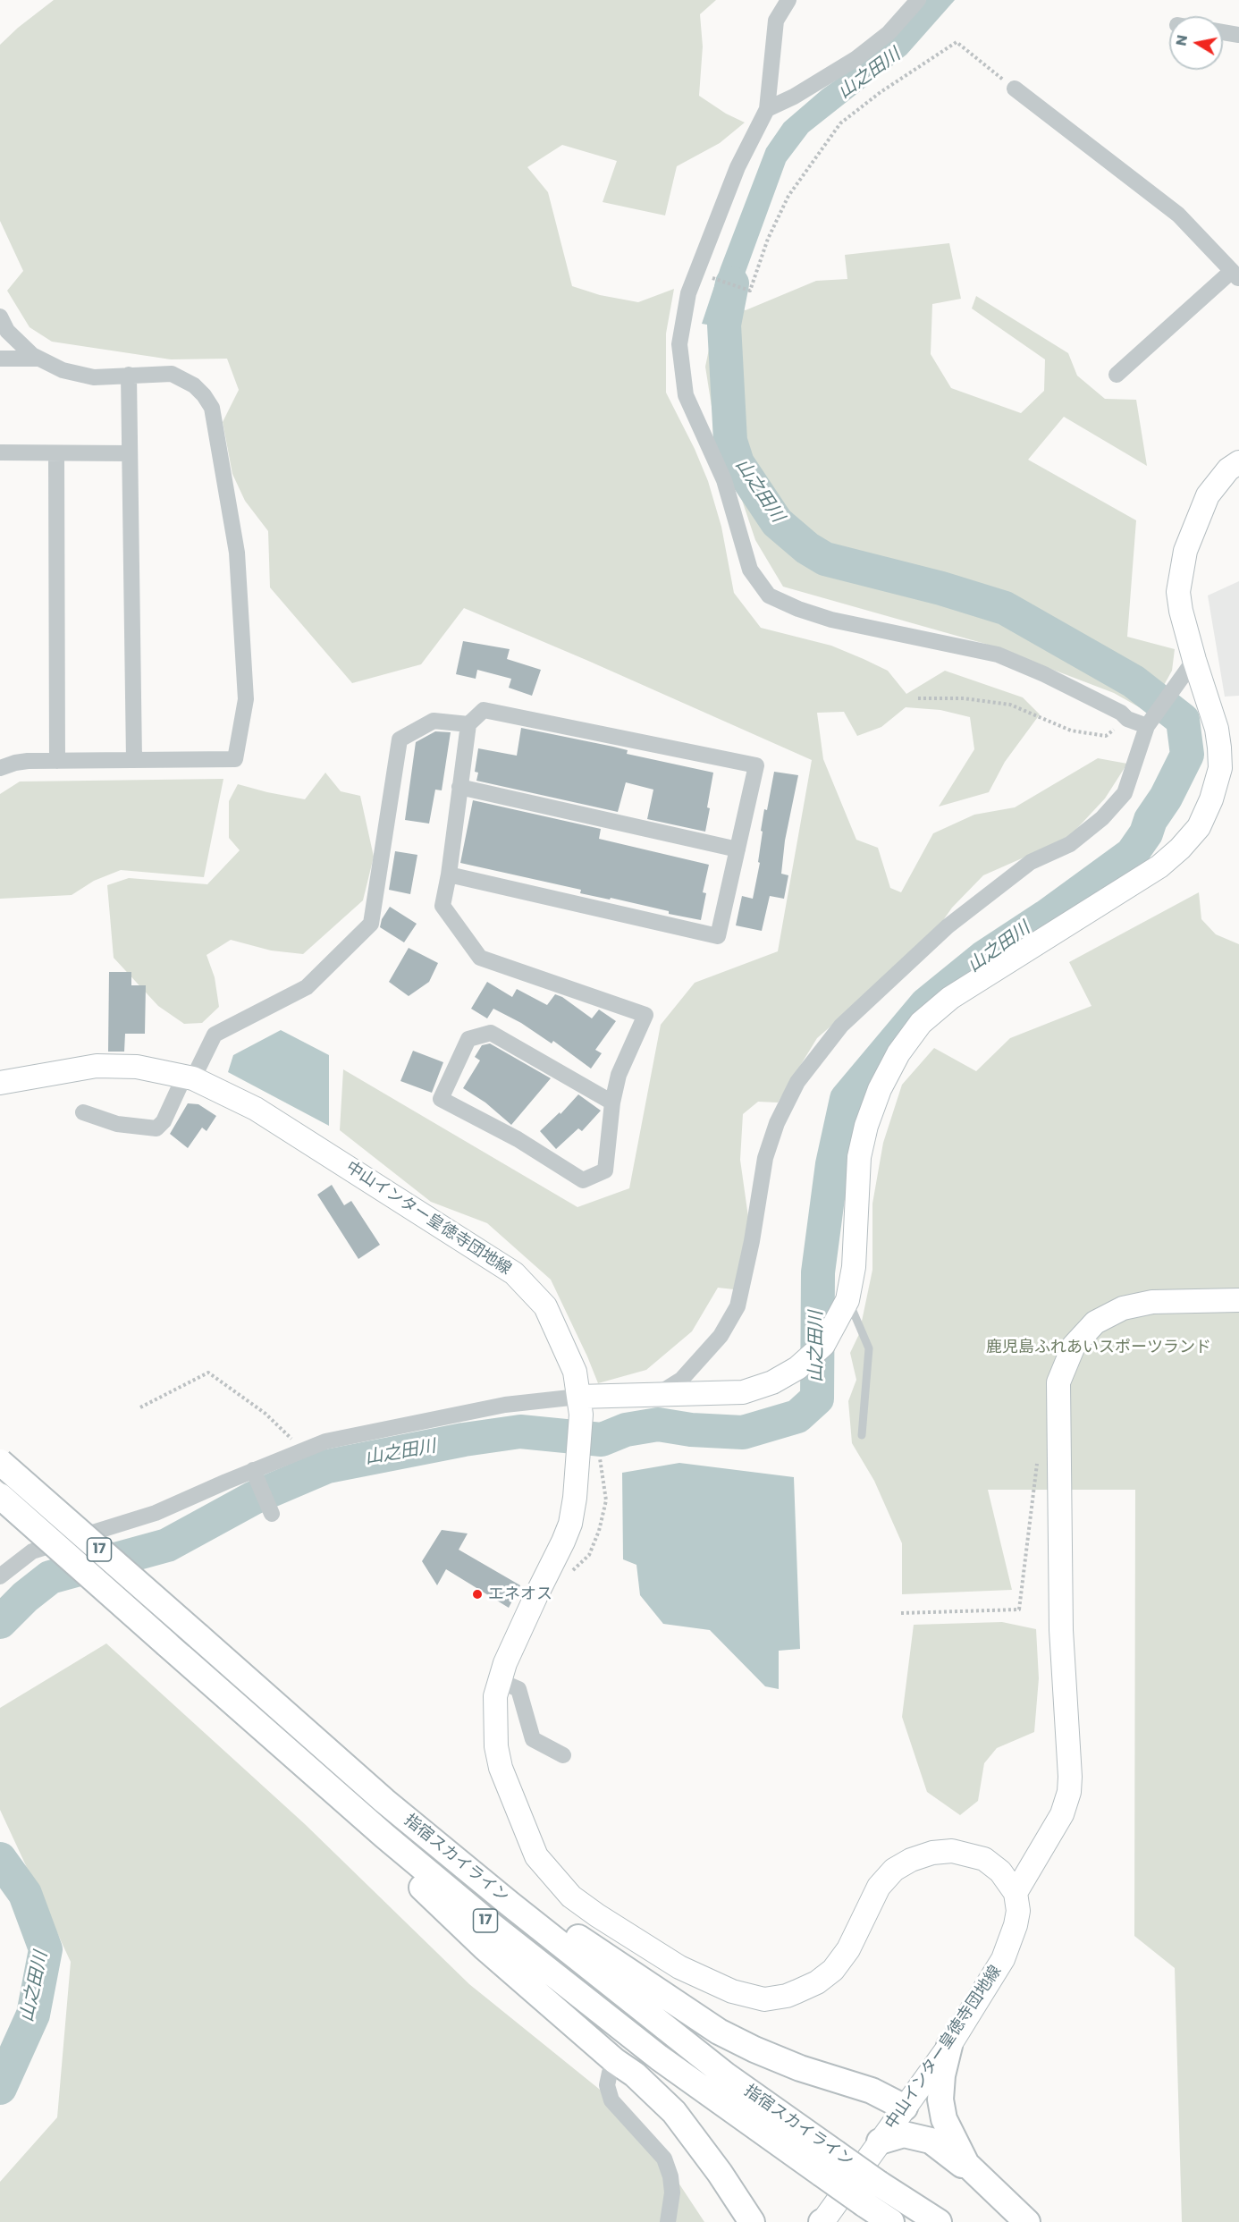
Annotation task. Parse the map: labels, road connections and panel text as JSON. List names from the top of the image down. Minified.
{"streets":{"main road":["17","指宿スカイライン"],"street":["中山インター皇徳寺団地線"]},"water":["山之田川"],"parks":["鹿児島ふれあいスポーツランド"],"places":["エネオス"],"north":"left"}
